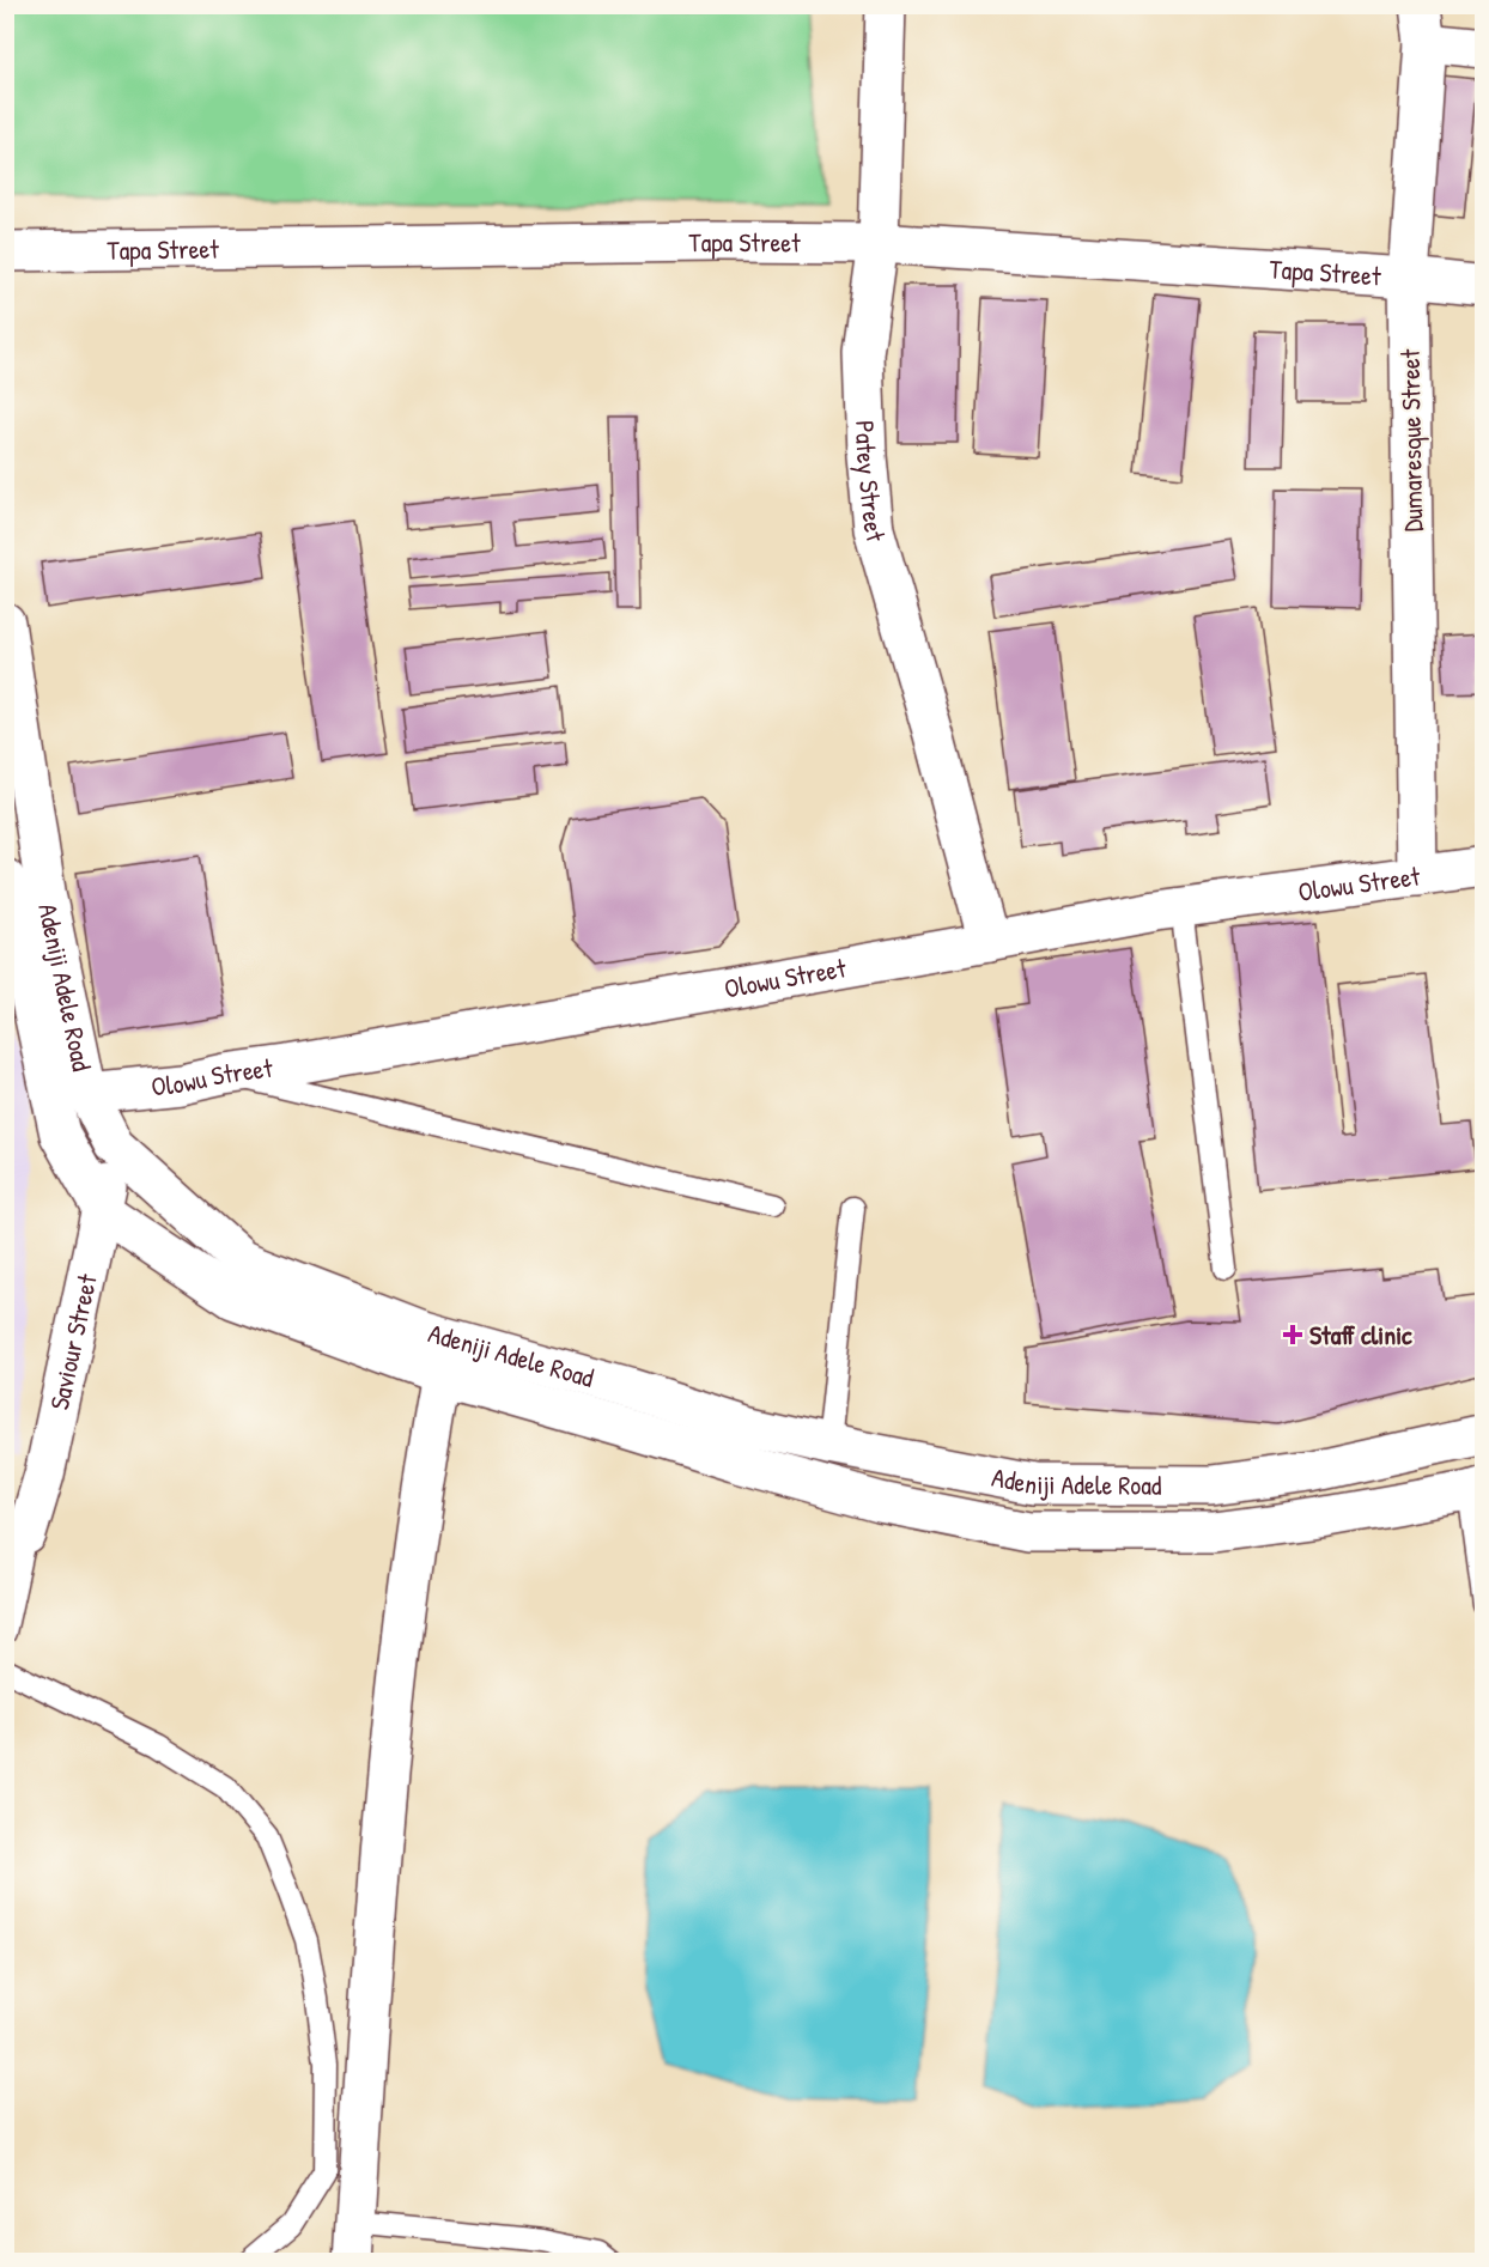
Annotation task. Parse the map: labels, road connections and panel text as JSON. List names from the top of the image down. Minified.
{"streets":{"street":["Tapa Street","Dumaresque Street","Patey Street","Olowu Street","Adeniji Adele Road","Saviour Street"]},"crossings":[["Tapa Street","Dumaresque Street"],["Tapa Street","Patey Street"],["Dumaresque Street","Olowu Street"],["Patey Street","Olowu Street"],["Olowu Street","Adeniji Adele Road"],["Adeniji Adele Road","Saviour Street"]],"places":{"health":["Staff clinic"]}}
